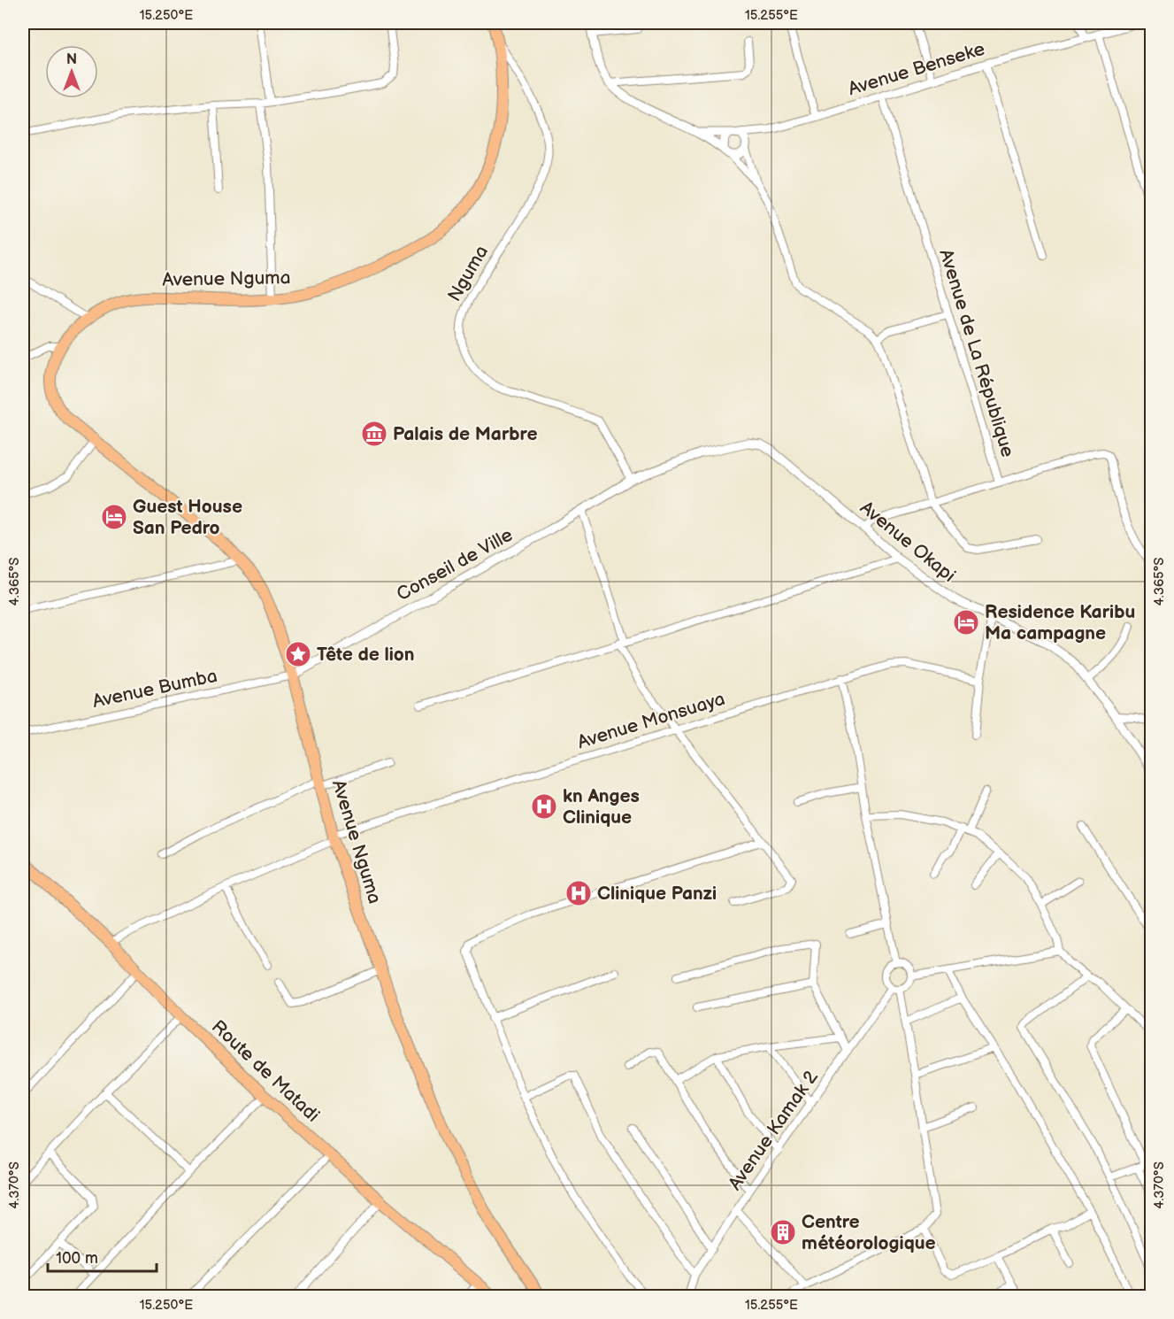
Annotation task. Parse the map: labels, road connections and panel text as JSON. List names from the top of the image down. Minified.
{"streets":{"main road":["Avenue Nguma","Route de Matadi"],"street":["Avenue Benseke","Nguma","Avenue de La République","Avenue Okapi","Conseil de Ville","Avenue Bumba","Avenue Monsuaya","Avenue Kamak 2"]},"crossings":[["Avenue Benseke","Avenue de La République"],["Nguma","Avenue Nguma"],["Nguma","Avenue Okapi"],["Nguma","Conseil de Ville"],["Avenue Nguma","Conseil de Ville"],["Avenue Nguma","Avenue Bumba"],["Avenue Nguma","Avenue Monsuaya"],["Avenue de La République","Avenue Okapi"],["Avenue Okapi","Conseil de Ville"],["Conseil de Ville","Avenue Bumba"],["Avenue Monsuaya","Route de Matadi"]],"places":{"museum":["Palais de Marbre"],"hotel":["Guest House San Pedro","Residence Karibu Ma campagne"],"place":["Tête de lion"],"hospital":["kn Anges Clinique","Clinique Panzi"],"building":["Centre météorologique"]},"scale_bar":"100 m","north":"top","coordinates":["15.250°E","15.255°E","4.365°S","4.370°S"]}
